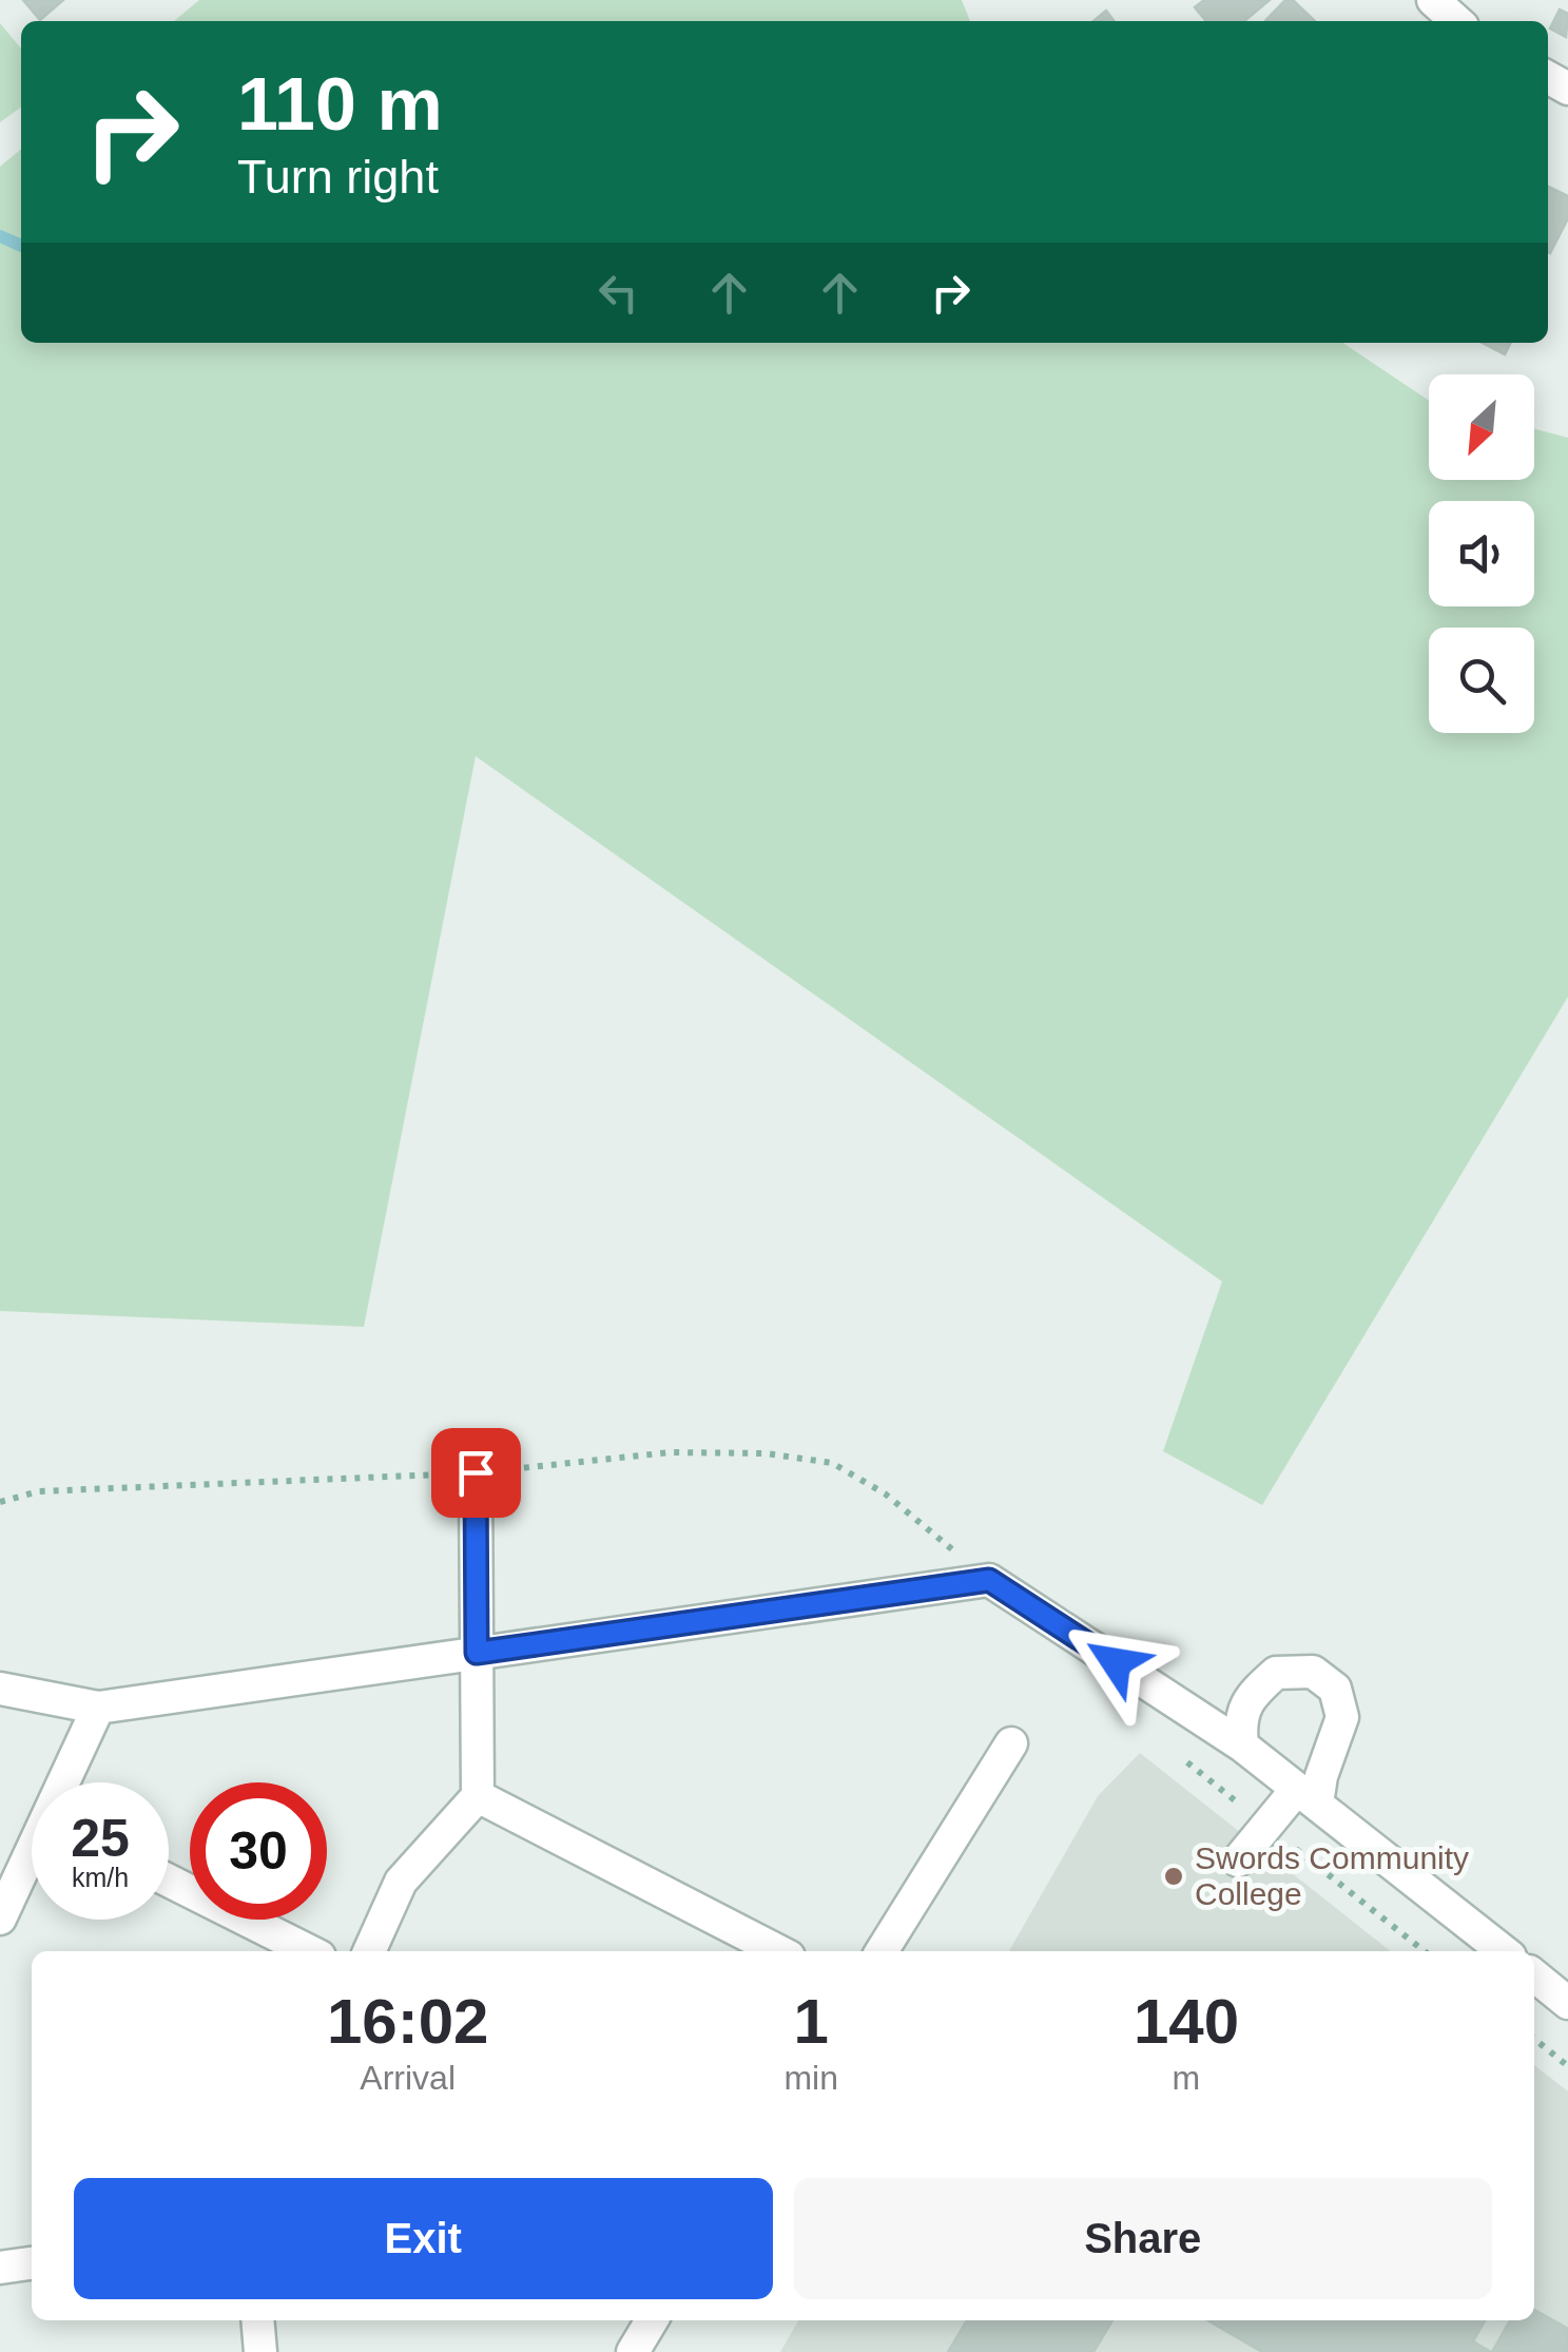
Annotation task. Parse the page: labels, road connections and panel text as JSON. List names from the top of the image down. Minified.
{"places":["Swords Community College"],"north":"bottom left","page":{"turn":["110 m","Turn right"],"speed":"25 km/h","limit":"30","eta":["16:02","Arrival","1","min","140","m"],"buttons":["Exit","Share"]}}
